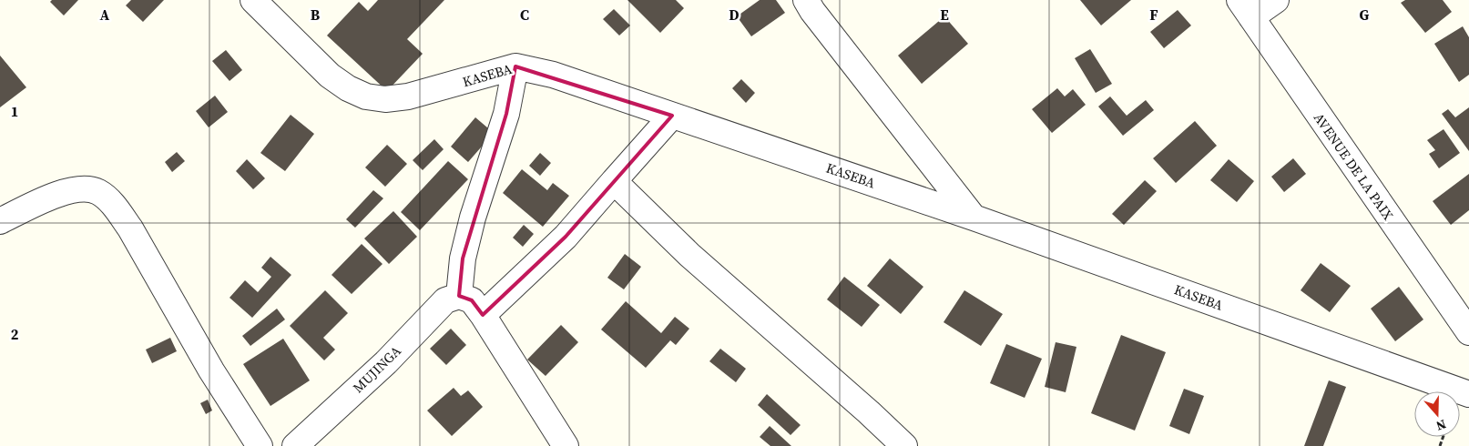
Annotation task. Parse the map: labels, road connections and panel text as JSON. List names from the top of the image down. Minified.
{"streets":{"street":["KASEBA","AVENUE DE LA PAIX","MUJINGA"]},"north":"bottom","grid":{"columns":["A","B","C","D","E","F","G"],"rows":["1","2"]}}
